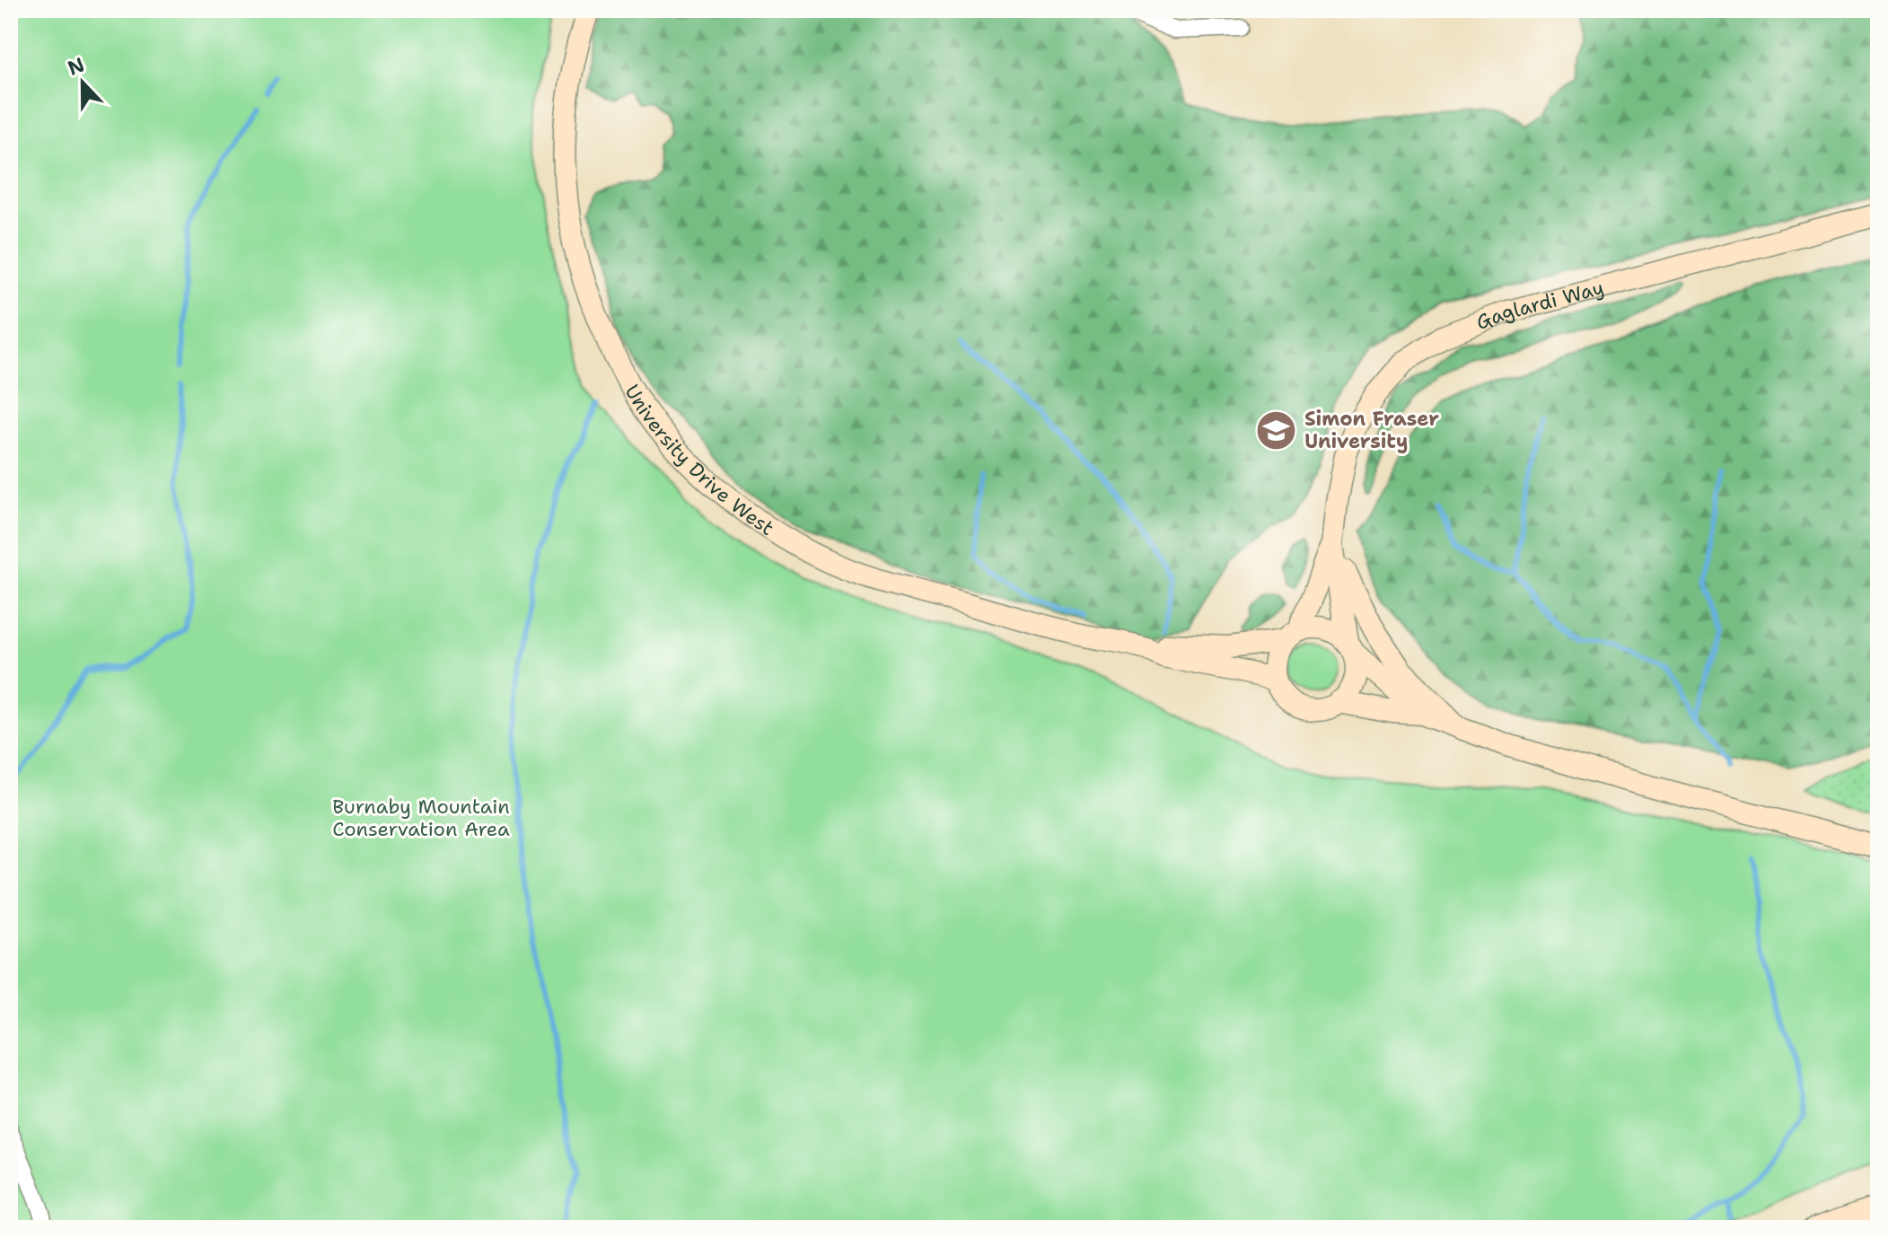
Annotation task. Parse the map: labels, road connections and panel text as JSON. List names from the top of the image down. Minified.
{"streets":{"street":["Gaglardi Way","University Drive West"]},"crossings":[["Gaglardi Way","University Drive West"]],"parks":["Burnaby Mountain Conservation Area"],"places":{"school or university":["Simon Fraser University"]},"north":"top"}
